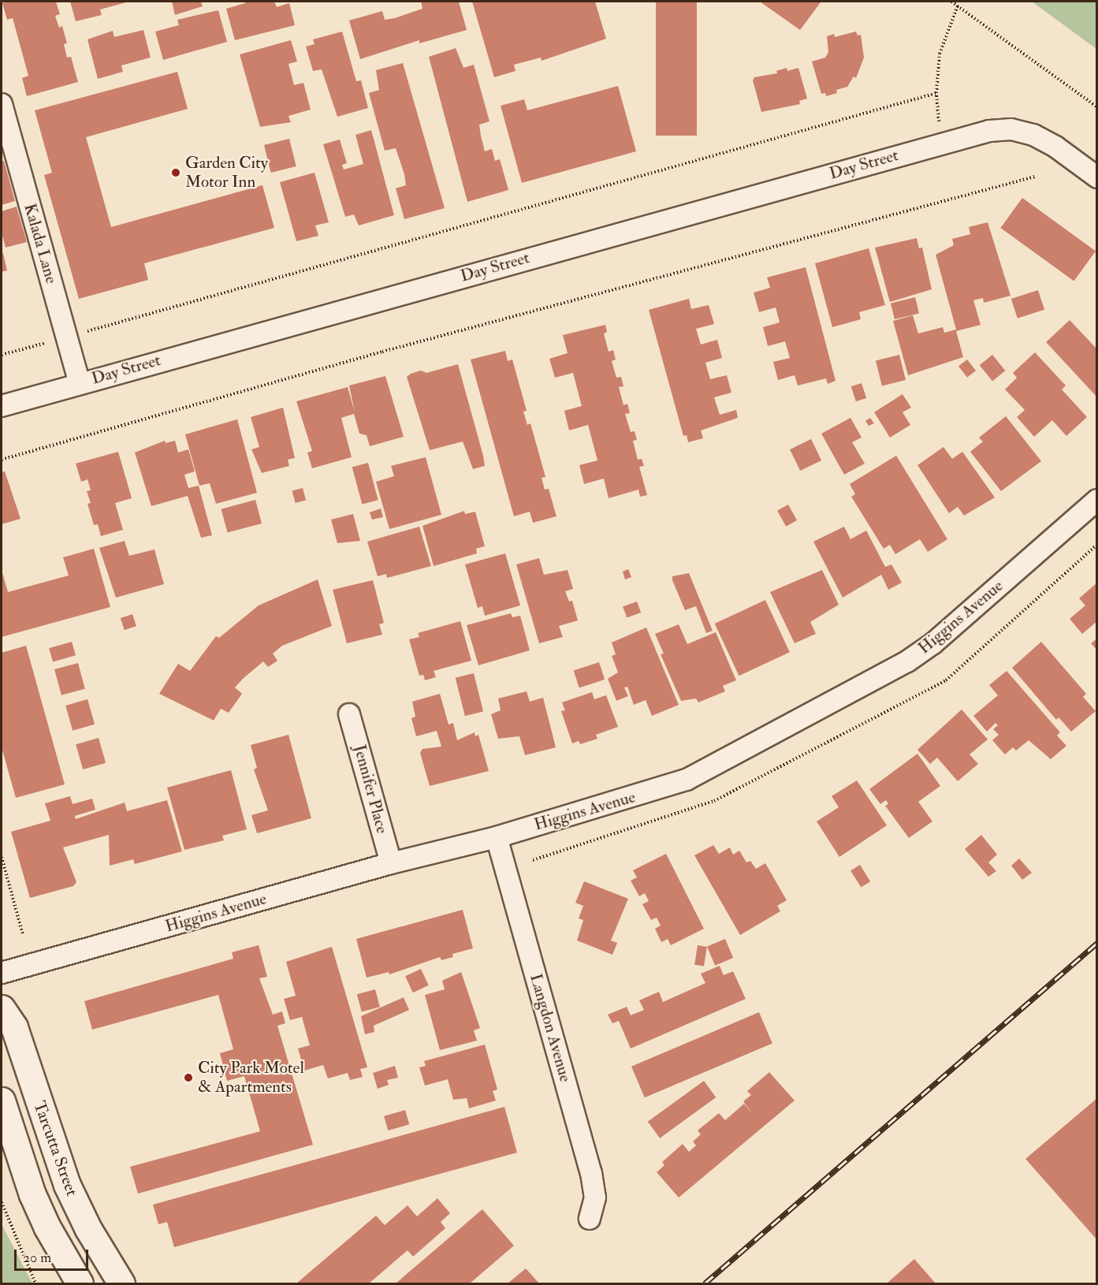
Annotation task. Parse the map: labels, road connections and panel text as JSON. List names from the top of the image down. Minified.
{"streets":{"street":["Day Street","Kalada Lane","Higgins Avenue","Jennifer Place","Langdon Avenue","Tarcutta Street"]},"crossings":[["Day Street","Kalada Lane"],["Higgins Avenue","Jennifer Place"],["Higgins Avenue","Langdon Avenue"]],"places":["Garden City Motor Inn","City Park Motel & Apartments"],"scale_bar":"20 m"}
